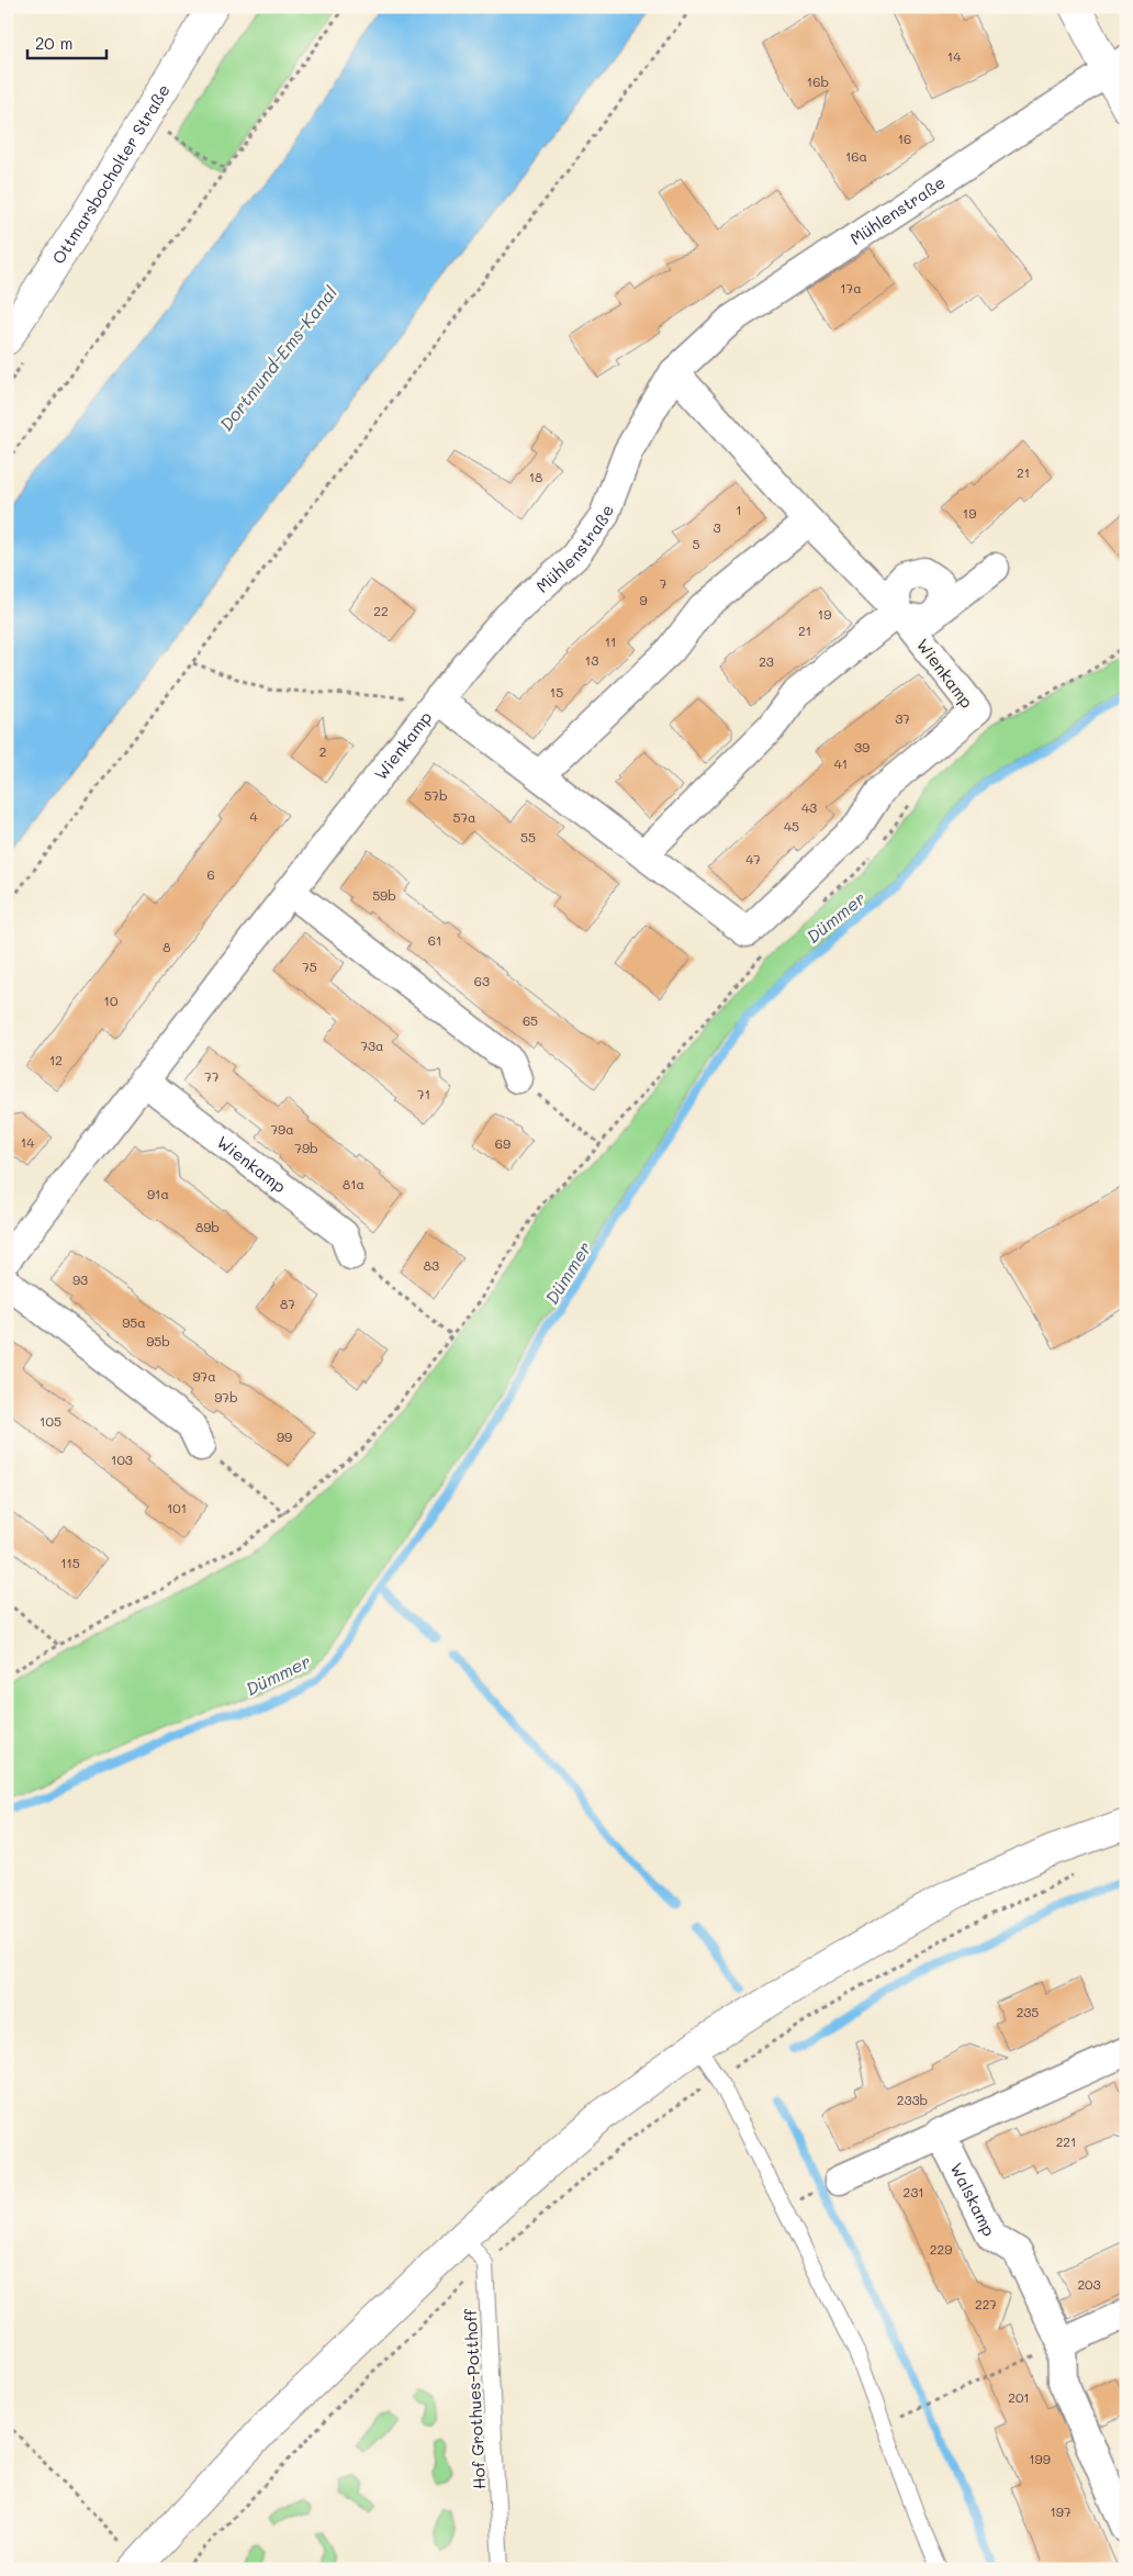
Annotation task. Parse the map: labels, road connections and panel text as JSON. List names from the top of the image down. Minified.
{"streets":{"main road":["Ottmarsbocholter Straße"],"street":["Mühlenstraße","Wienkamp","Walskamp"],"lane":["Hof Grothues-Potthoff"]},"crossings":[["Mühlenstraße","Wienkamp"]],"water":["Dortmund-Ems-Kanal","Dümmer"],"house_numbers":["14","16b","16","16a","17a","21","18","1","19","3","5","7","9","22","19","21","11","13","23","15","37","39","2","41","57b","43","4","57a","45","55","47","6","59b","61","8","75","63","10","65","73a","12","77","71","79a","14","69","79b","81a","91a","89b","83","93","87","95a","95b","97a","97b","105","99","103","101","115","235","233b","221","231","229","203","227","201","199","197"],"scale_bar":"20 m"}
